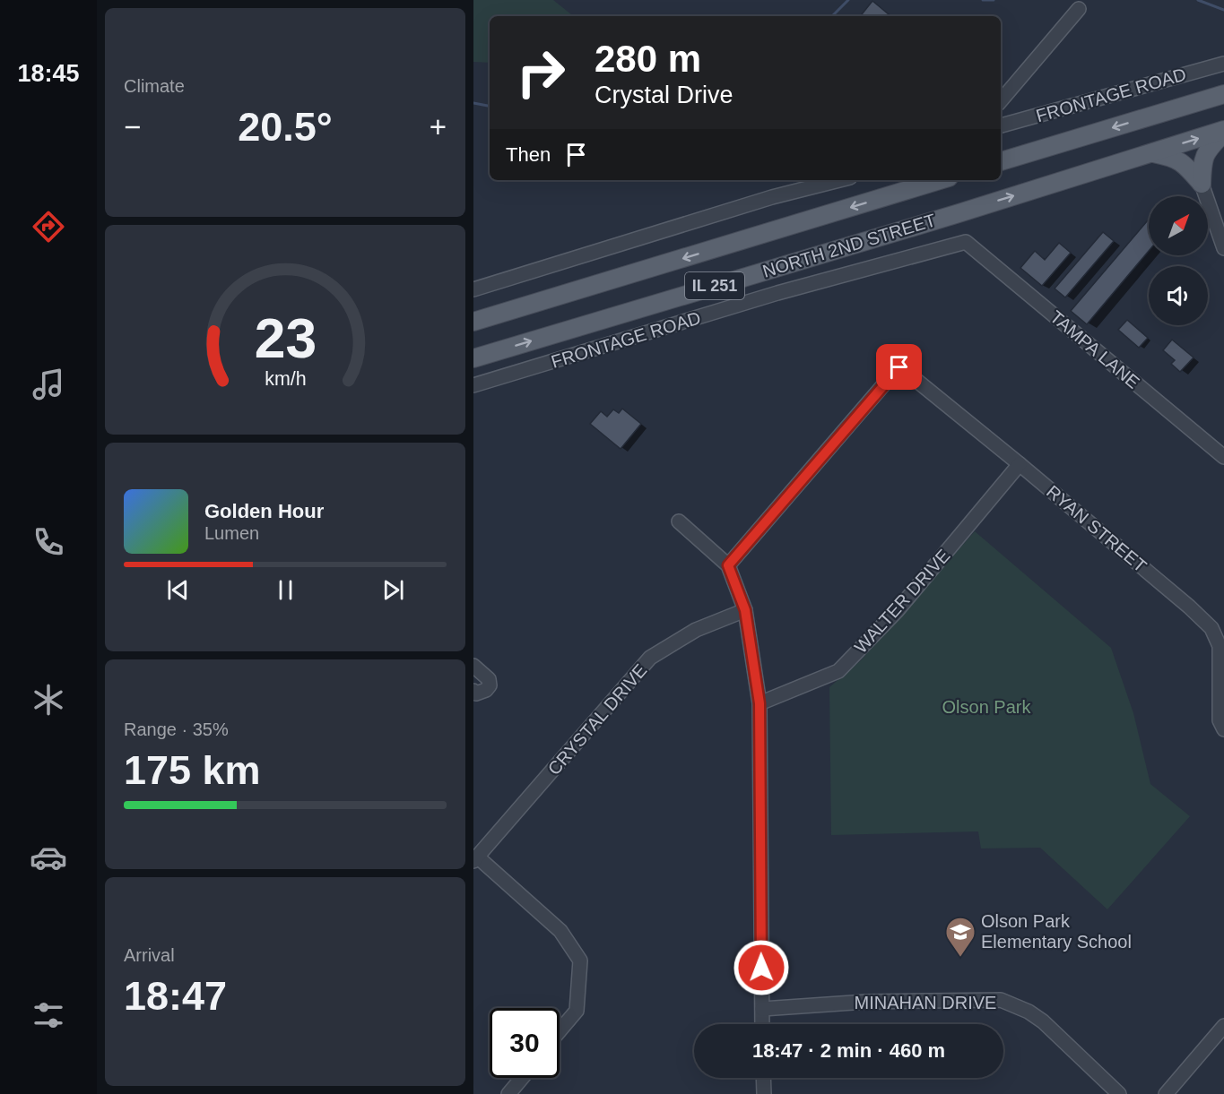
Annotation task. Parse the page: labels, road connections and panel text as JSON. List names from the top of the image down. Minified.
{"streets":{"main road":["NORTH 2ND STREET","IL 251"],"street":["FRONTAGE ROAD","TAMPA LANE","RYAN STREET","WALTER DRIVE","CRYSTAL DRIVE","MINAHAN DRIVE"]},"crossings":[["FRONTAGE ROAD","TAMPA LANE"],["RYAN STREET","WALTER DRIVE"]],"parks":["Olson Park"],"places":{"school or university":["Olson Park Elementary School"]},"north":"top right","page":{"tabs":"18:45","tile":["Climate",["Range · 35%","175 km"],["Arrival","18:47"]],"turn":["280 m","Crystal Drive"],"heat":["−","20.5°","+"],"then":"Then","song":["Golden Hour","Lumen"],"limit":"30","trip":"18:47 · 2 min · 460 m","gauge":["23","km/h"]}}
